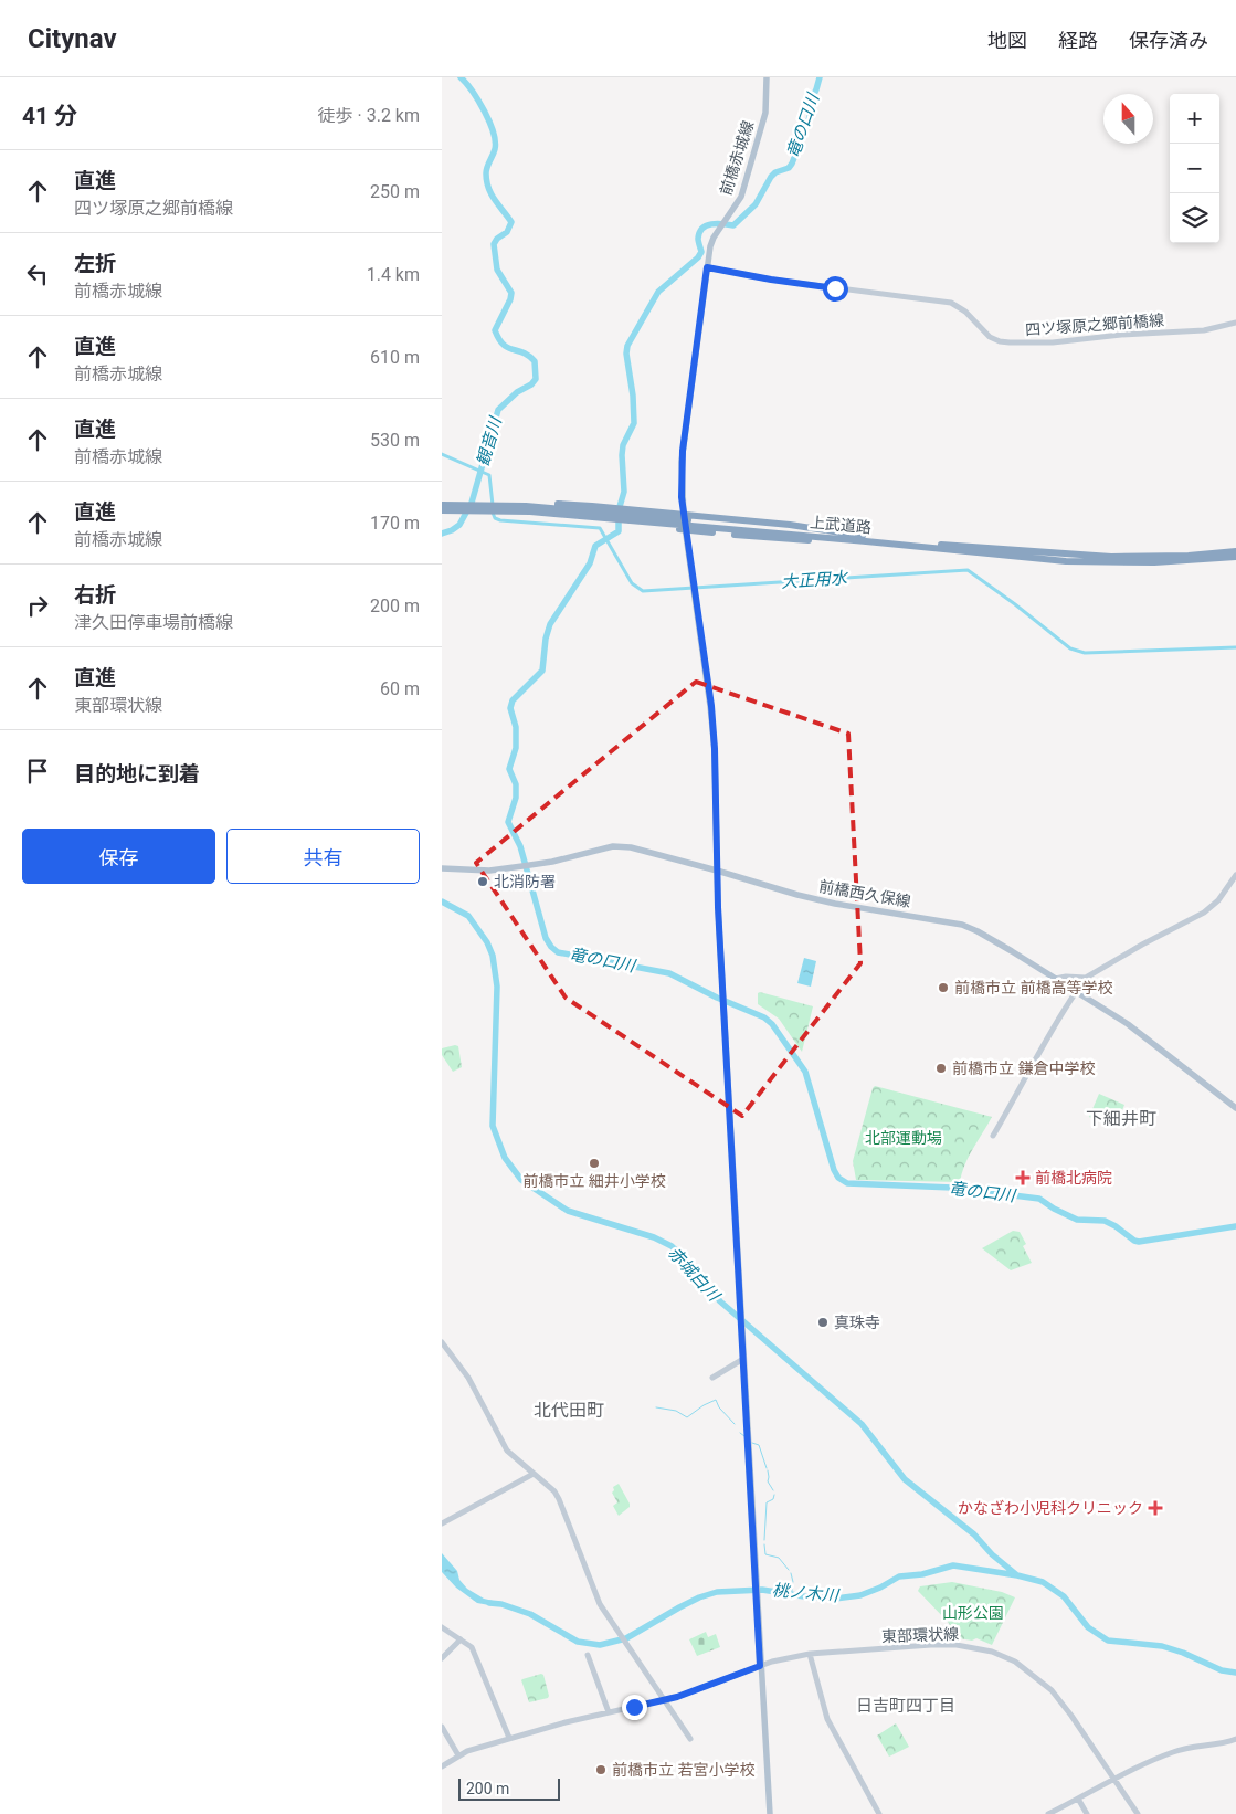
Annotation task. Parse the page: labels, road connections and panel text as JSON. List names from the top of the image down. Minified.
{"streets":{"highway":["上武道路"],"main road":["前橋赤城線","前橋西久保線"],"street":["四ツ塚原之郷前橋線","東部環状線"]},"crossings":[["前橋赤城線","四ツ塚原之郷前橋線"],["前橋赤城線","前橋西久保線"]],"districts":["下細井町","北代田町","日吉町四丁目"],"water":["竜の口川","観音川","大正用水","赤城白川","桃ノ木川"],"parks":["北部運動場","山形公園"],"places":{"other":["北消防署","前橋市立 前橋高等学校","前橋市立 鎌倉中学校","前橋市立 細井小学校","真珠寺","前橋市立 若宮小学校"],"health":["前橋北病院","かなざわ小児科クリニック"]},"scale_bar":"200 m","north":"top","page":{"header":"Citynav","nav":["地図","経路","保存済み"],"heading":["41 分","徒歩 · 3.2 km"],"map_buttons":["+","−"],"list":[["直進","四ツ塚原之郷前橋線","250 m"],["左折","前橋赤城線","1.4 km"],["直進","前橋赤城線","610 m"],["直進","前橋赤城線","530 m"],["直進","前橋赤城線","170 m"],["右折","津久田停車場前橋線","200 m"],["直進","東部環状線","60 m"],"目的地に到着"],"buttons":["保存","共有"],"scale":"200 m"}}
